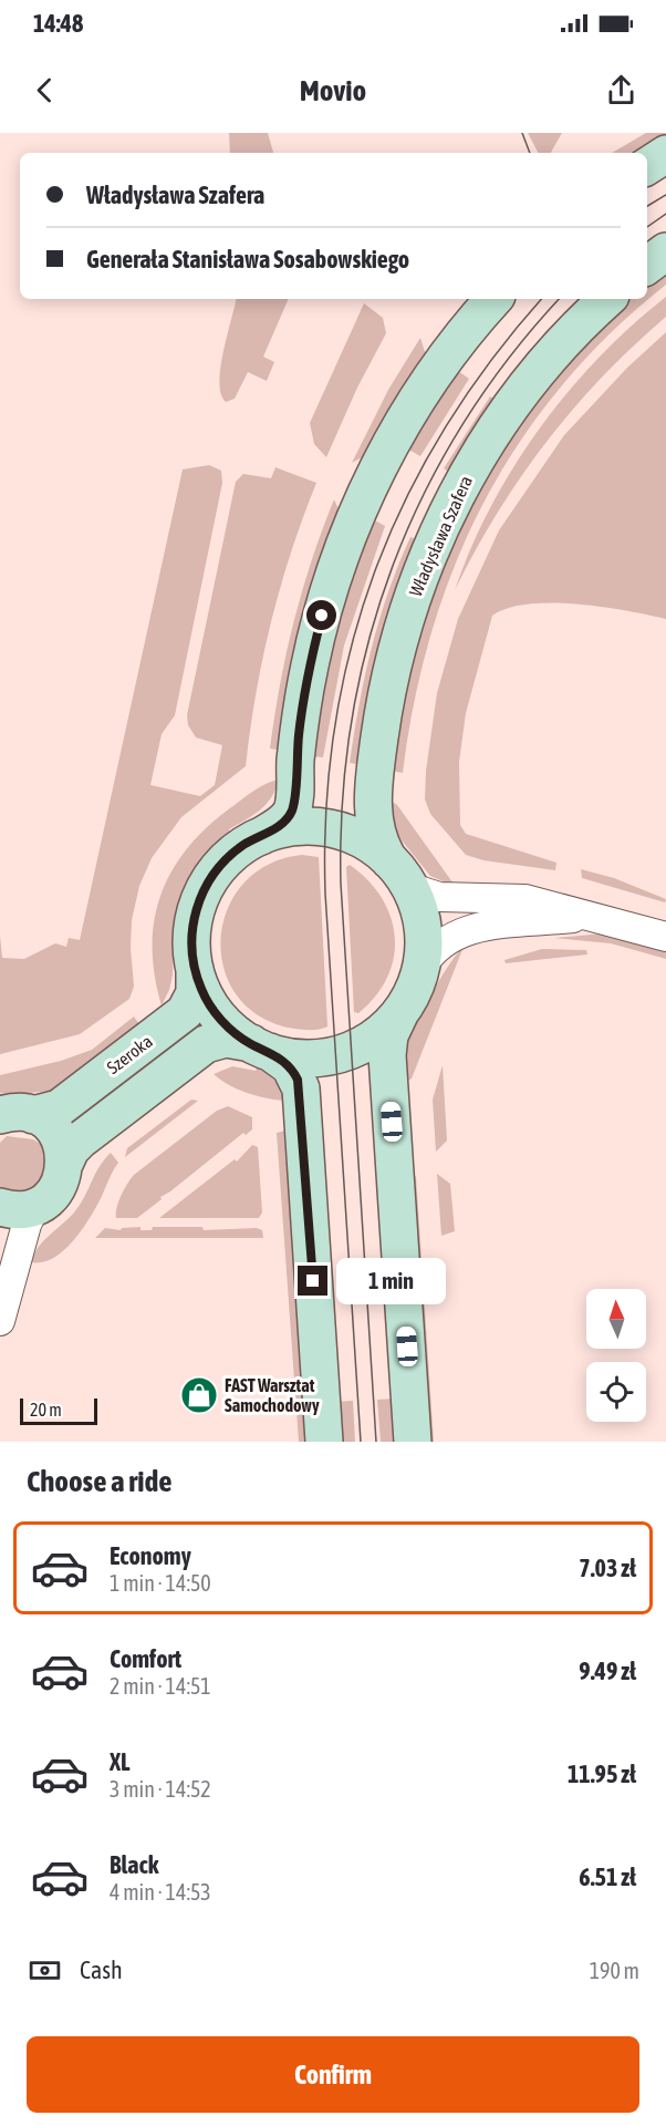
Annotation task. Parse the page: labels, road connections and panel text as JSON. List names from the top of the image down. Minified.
{"streets":{"main road":["Władysława Szafera","Szeroka"]},"crossings":[["Władysława Szafera","Szeroka"]],"places":{"shop":["FAST Warsztat Samochodowy"]},"scale_bar":"20 m","north":"top","page":{"status":"14:48","header":"Movio","banner":["Władysława Szafera","Generała Stanisława Sosabowskiego"],"bubble":"1 min","scale":"20 m","heading":"Choose a ride","list":[{"name":"Economy","note":"1 min · 14:50","value":"7.03 zł"},{"name":"Comfort","note":"2 min · 14:51","value":"9.49 zł"},{"name":"XL","note":"3 min · 14:52","value":"11.95 zł"},{"name":"Black","note":"4 min · 14:53","value":"6.51 zł"}],"pay":["Cash","190 m"],"buttons":"Confirm"}}
